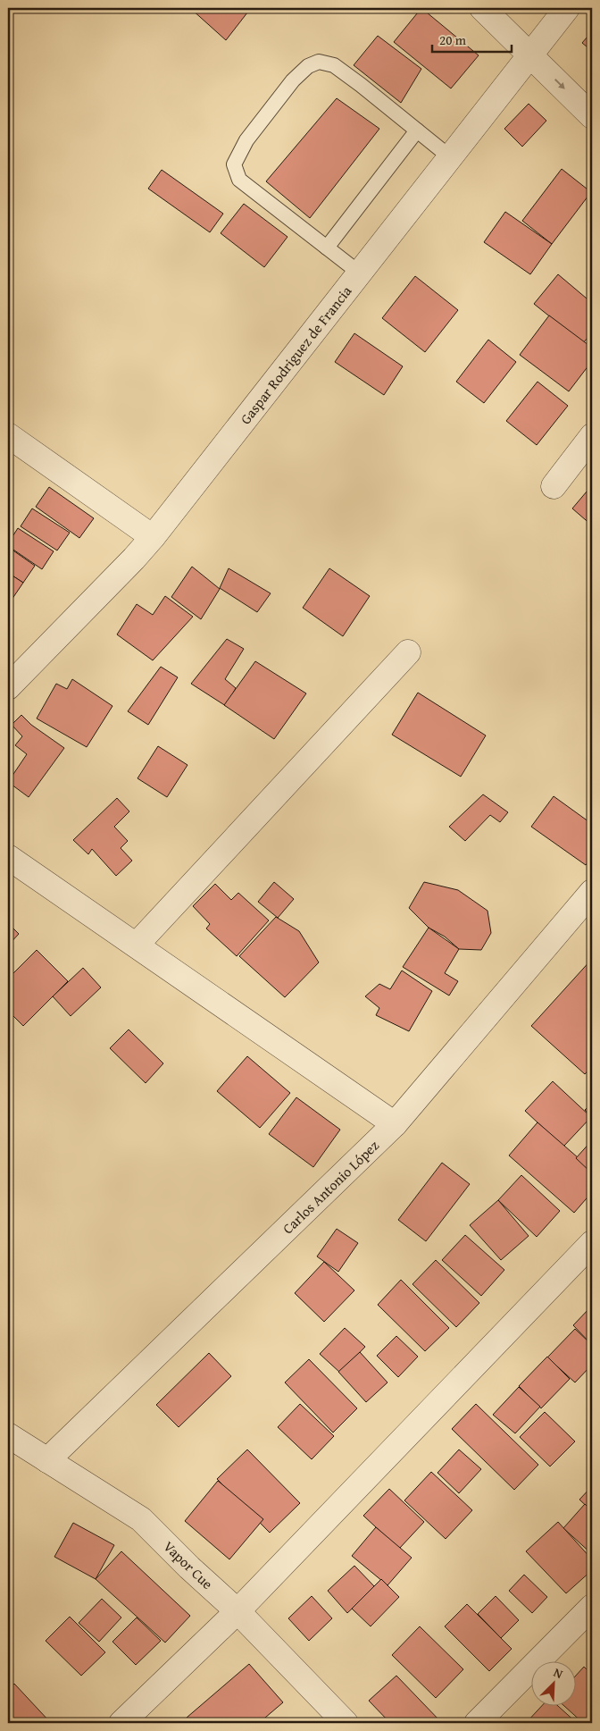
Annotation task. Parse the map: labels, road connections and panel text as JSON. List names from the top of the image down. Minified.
{"streets":{"street":["Gaspar Rodriguez de Francia","Carlos Antonio López","Vapor Cue"]},"crossings":[["Carlos Antonio López","Vapor Cue"]],"scale_bar":"20 m","north":"top right"}
